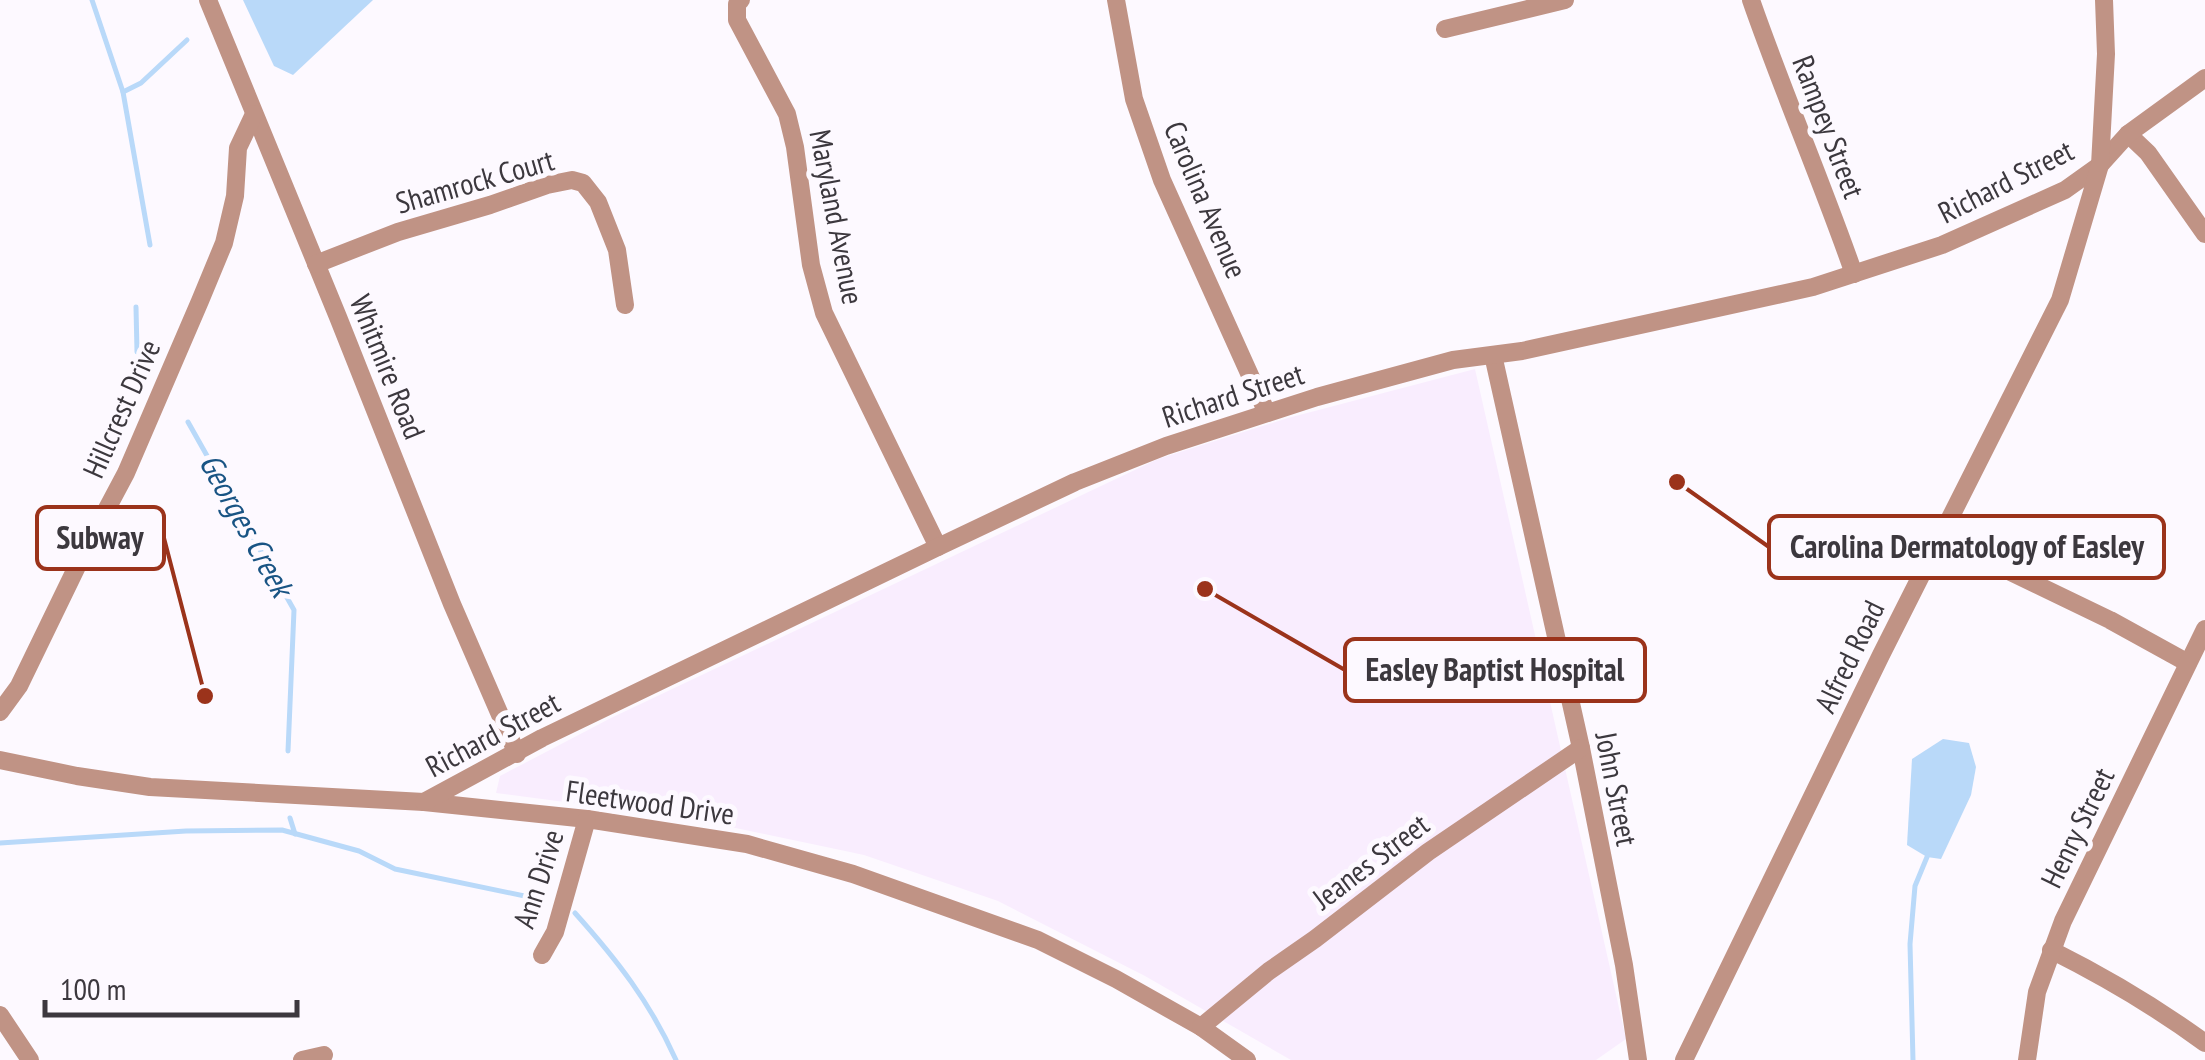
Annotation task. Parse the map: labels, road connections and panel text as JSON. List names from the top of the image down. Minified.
{"streets":{"street":["Rampey Street","Shamrock Court","Richard Street","Carolina Avenue","Maryland Avenue","Whitmire Road","Hillcrest Drive","Alfred Road","John Street","Fleetwood Drive","Henry Street","Jeanes Street","Ann Drive"]},"crossings":[["Rampey Street","Richard Street"],["Shamrock Court","Whitmire Road"],["Richard Street","Carolina Avenue"],["Richard Street","Maryland Avenue"],["Richard Street","Whitmire Road"],["Richard Street","Alfred Road"],["Richard Street","John Street"],["Richard Street","Fleetwood Drive"],["Whitmire Road","Hillcrest Drive"],["John Street","Jeanes Street"],["Fleetwood Drive","Jeanes Street"],["Fleetwood Drive","Ann Drive"]],"water":["Georges Creek"],"places":["Carolina Dermatology of Easley","Easley Baptist Hospital","Subway"],"scale_bar":"100 m"}
